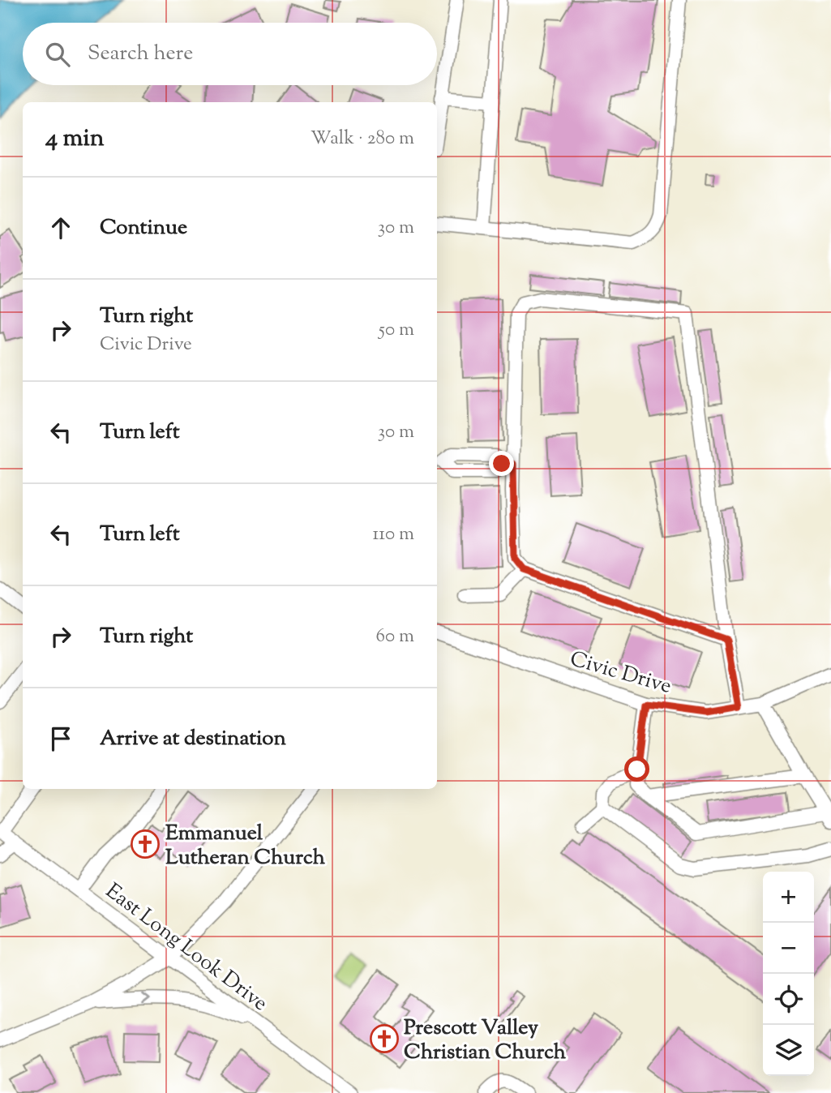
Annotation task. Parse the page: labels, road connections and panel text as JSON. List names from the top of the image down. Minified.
{"streets":{"street":["Civic Drive","East Long Look Drive"]},"places":{"church":["Emmanuel Lutheran Church","Prescott Valley Christian Church"]},"page":{"search":"Search here","heading":["4 min","Walk · 280 m"],"list":[["Continue","30 m"],["Turn right","Civic Drive","50 m"],["Turn left","30 m"],["Turn left","110 m"],["Turn right","60 m"],"Arrive at destination"],"map_buttons":["+","−"]}}
